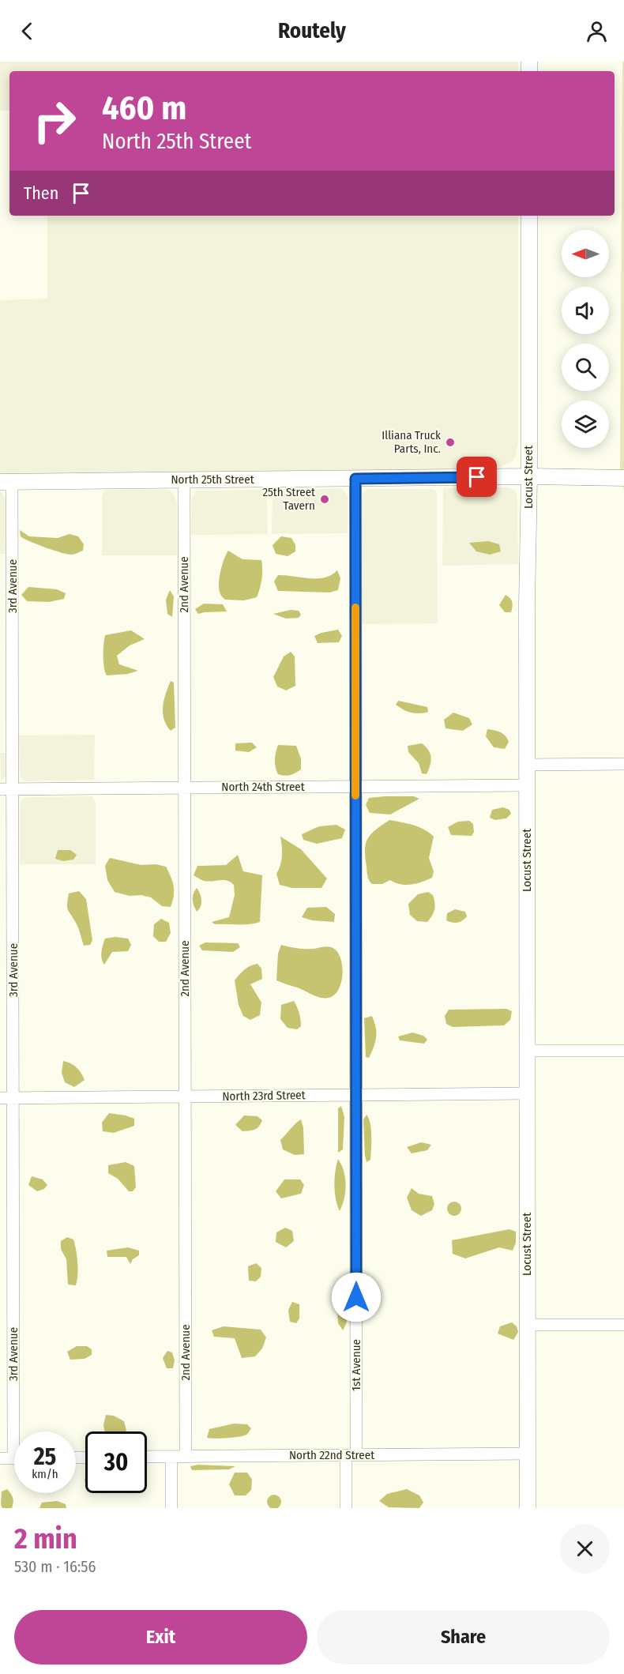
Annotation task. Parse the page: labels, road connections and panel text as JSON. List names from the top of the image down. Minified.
{"streets":{"street":["Locust Street","North 25th Street","2nd Avenue","3rd Avenue","North 24th Street","North 23rd Street","1st Avenue","North 22nd Street"]},"crossings":[["Locust Street","North 25th Street"],["Locust Street","North 24th Street"],["Locust Street","North 23rd Street"],["Locust Street","North 22nd Street"],["North 25th Street","2nd Avenue"],["North 25th Street","3rd Avenue"],["North 25th Street","1st Avenue"],["2nd Avenue","North 24th Street"],["2nd Avenue","North 23rd Street"],["2nd Avenue","North 22nd Street"],["3rd Avenue","North 24th Street"],["3rd Avenue","North 23rd Street"],["North 24th Street","1st Avenue"],["North 23rd Street","1st Avenue"],["1st Avenue","North 22nd Street"]],"places":["Illiana Truck Parts, Inc.","25th Street Tavern"],"north":"left","page":{"header":"Routely","turn":["460 m","North 25th Street"],"then":"Then","speed":"25 km/h","limit":"30","heading":["2 min","530 m · 16:56"],"buttons":["Exit","Share"]}}
